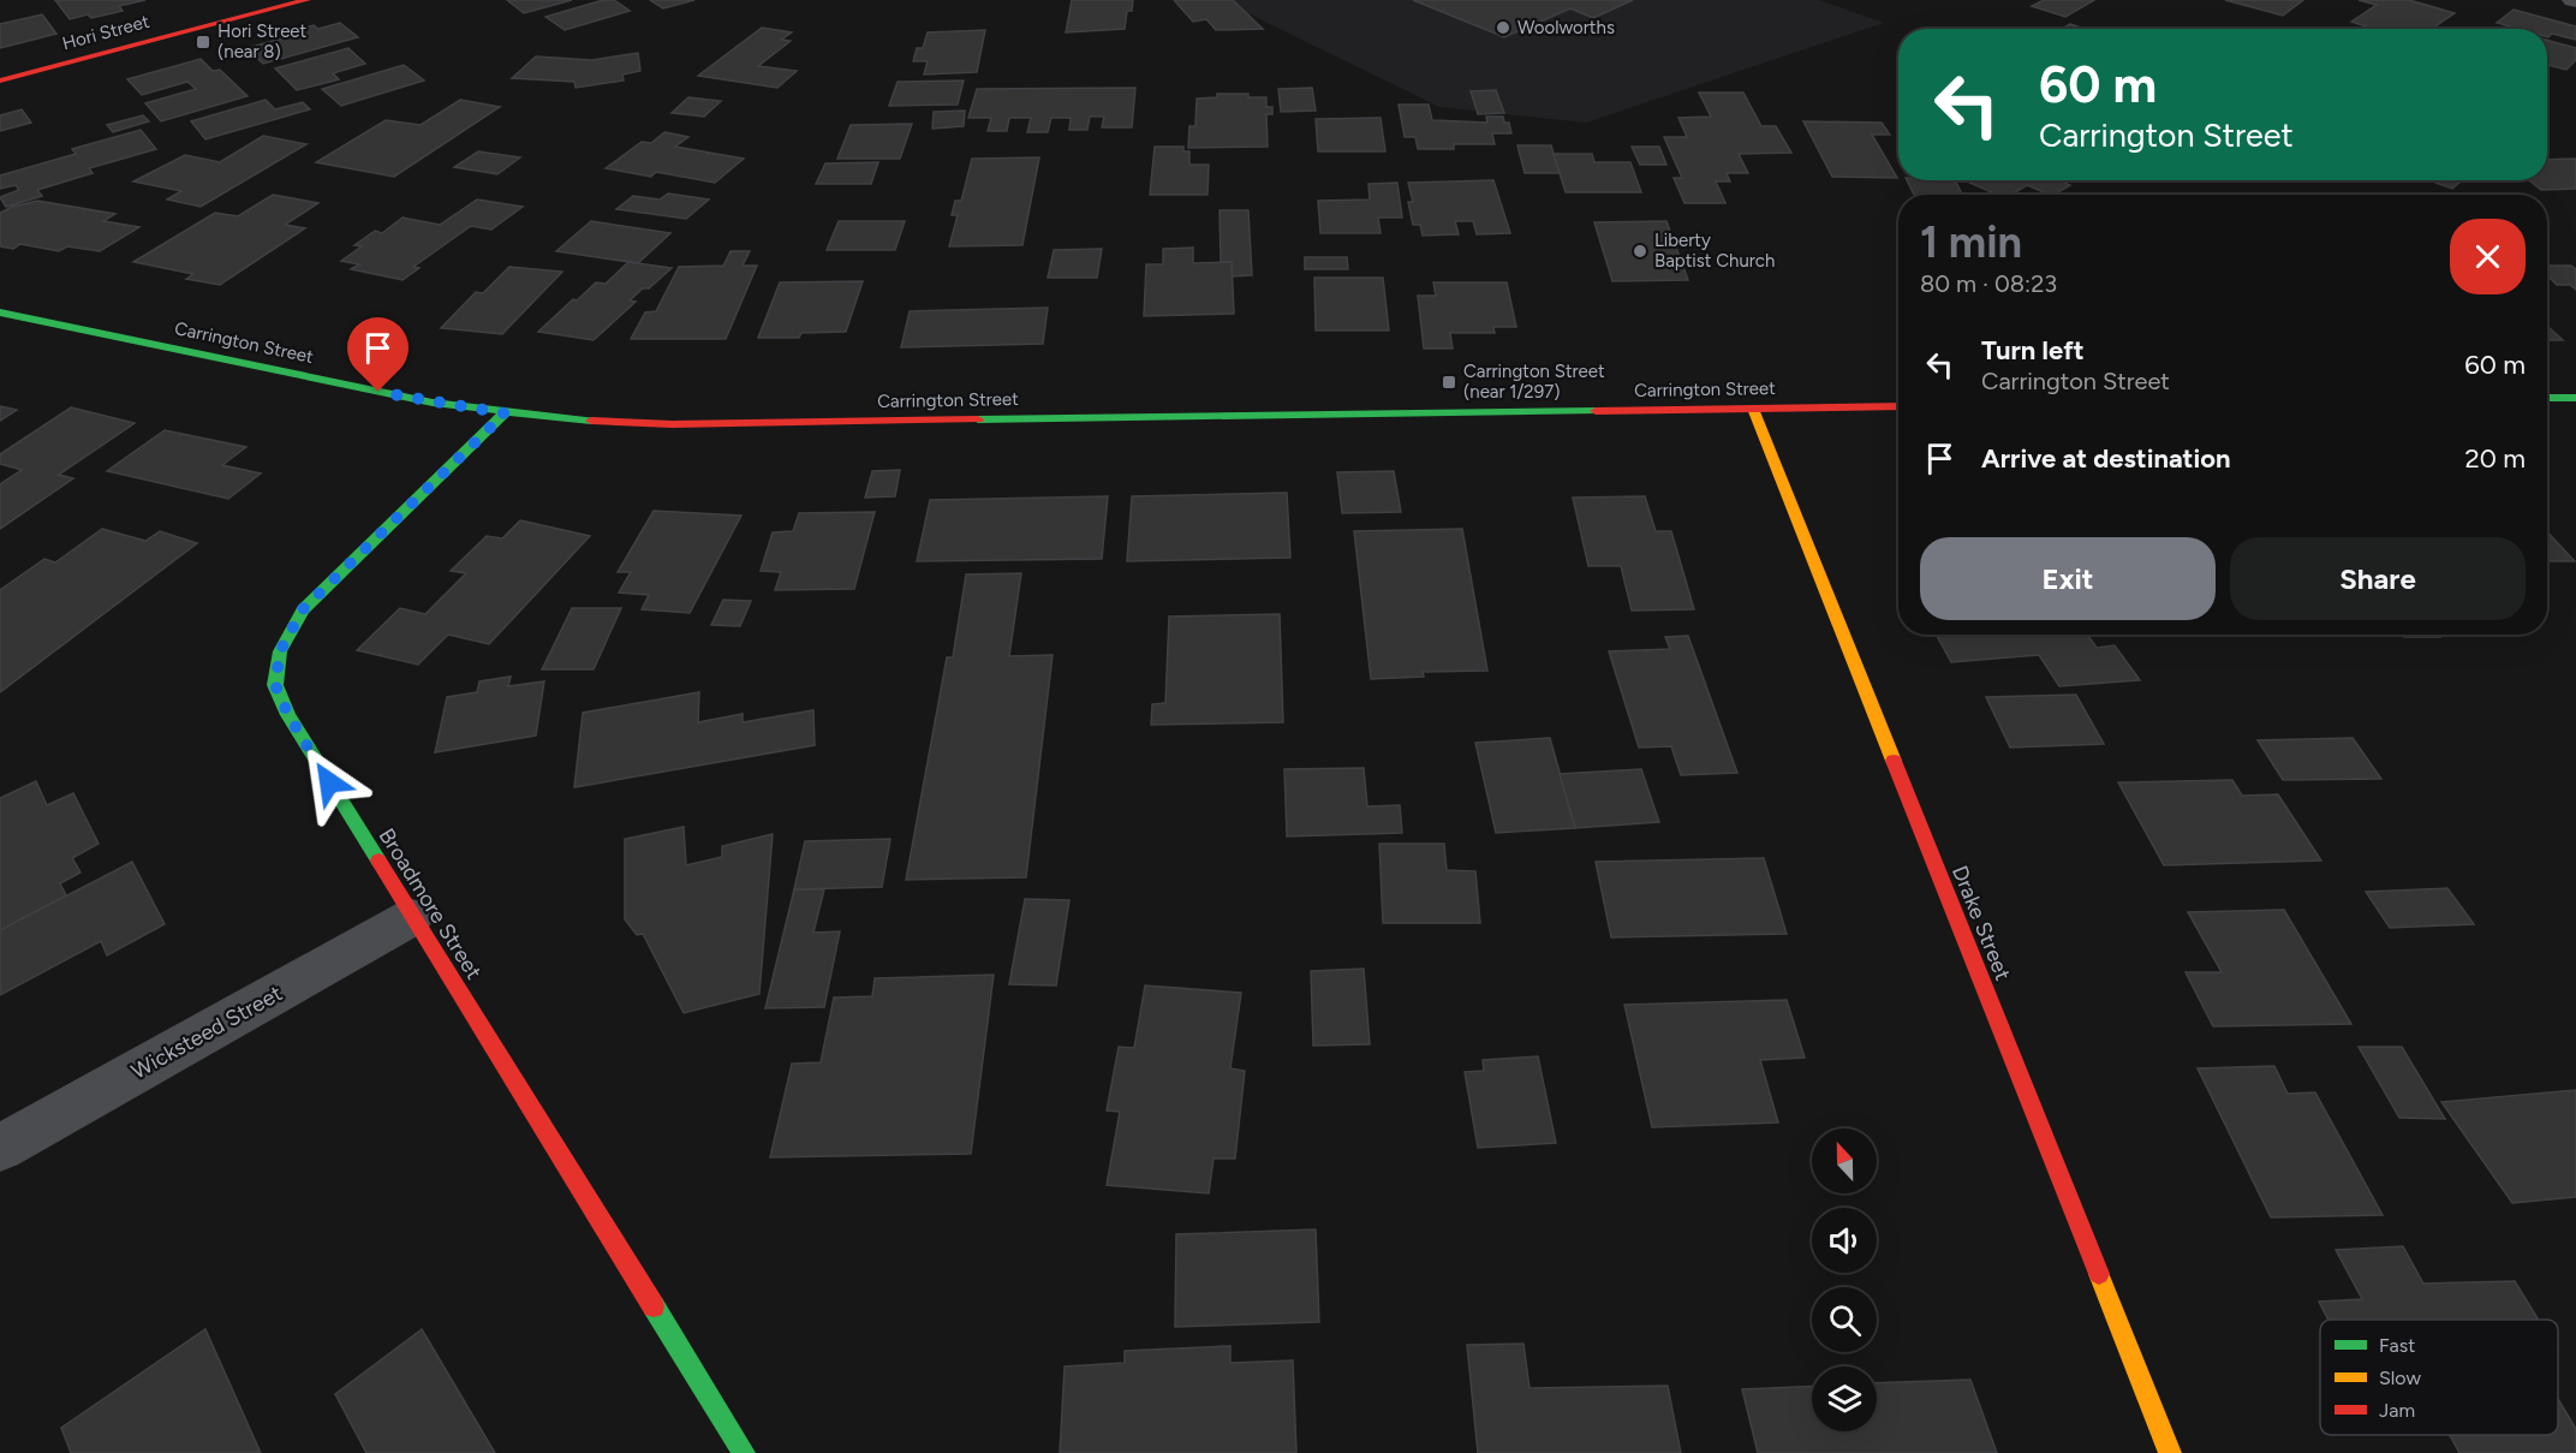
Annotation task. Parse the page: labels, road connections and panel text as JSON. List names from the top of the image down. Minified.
{"streets":{"main road":["Hori Street","Carrington Street","Broadmore Street","Drake Street"],"street":["Wicksteed Street"]},"crossings":[["Carrington Street","Broadmore Street"],["Carrington Street","Drake Street"],["Broadmore Street","Wicksteed Street"]],"places":{"other":["Woolworths","Liberty Baptist Church"],"transit":["Hori Street (near 8)","Carrington Street (near 1/297)"]},"legend":["Fast","Slow","Jam"],"north":"top","page":{"turn":["60 m","Carrington Street"],"heading":["1 min","80 m · 08:23"],"list":[{"name":"Turn left","note":"Carrington Street","value":"60 m"},{"name":"Arrive at destination","value":"20 m"}],"buttons":["Exit","Share"]}}
